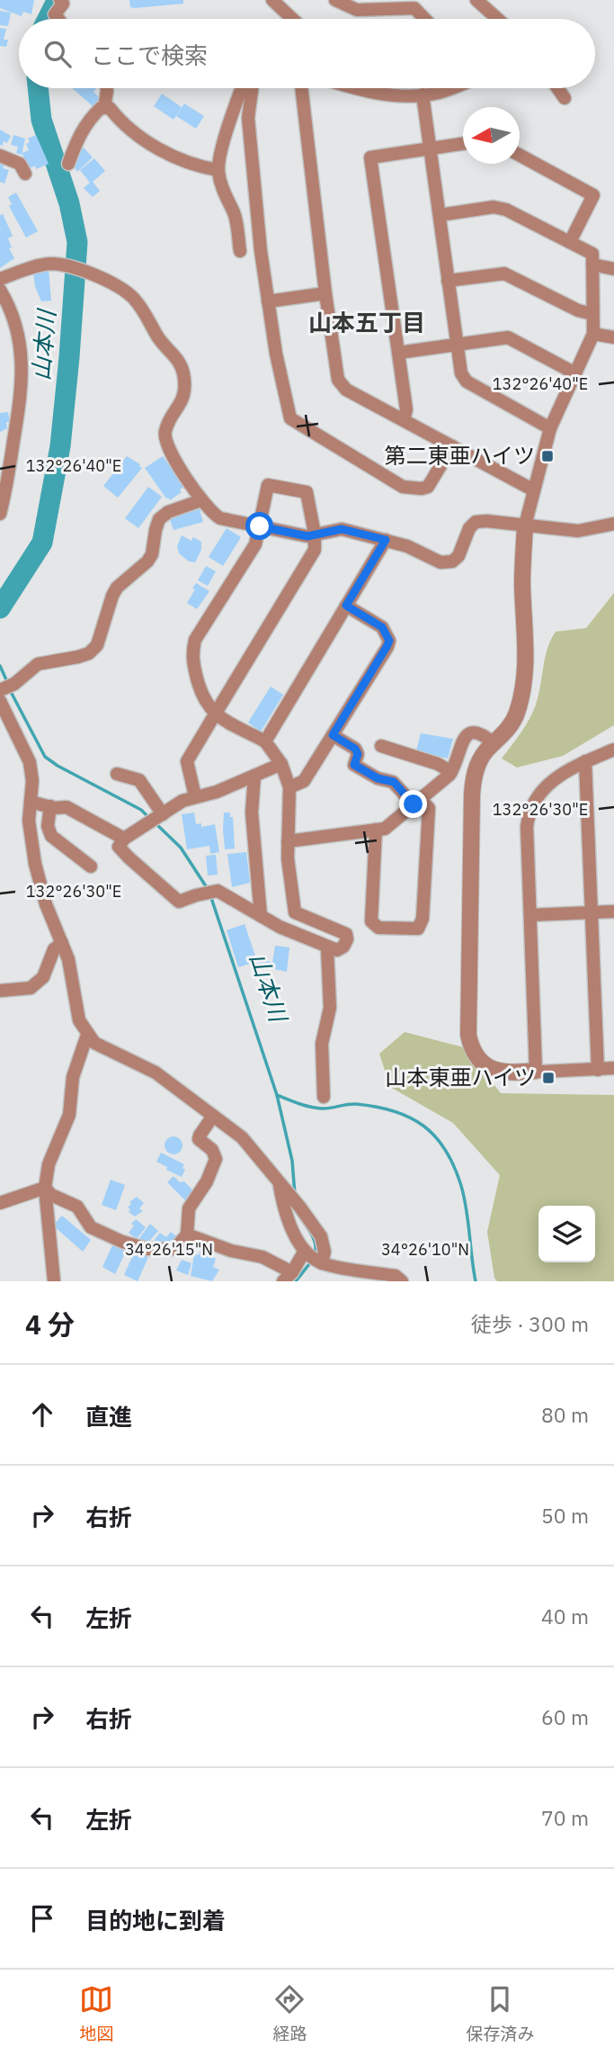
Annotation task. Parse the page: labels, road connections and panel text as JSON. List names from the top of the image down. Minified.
{"districts":["山本五丁目"],"water":["山本川"],"places":{"transit":["第二東亜ハイツ","山本東亜ハイツ"]},"north":"left","page":{"search":"ここで検索","heading":["4 分","徒歩 · 300 m"],"list":[["直進","80 m"],["右折","50 m"],["左折","40 m"],["右折","60 m"],["左折","70 m"],"目的地に到着"],"nav":["地図","経路","保存済み"]},"coordinates":["132°26'40\"E","132°26'30\"E","34°26'15\"N","34°26'10\"N"]}
